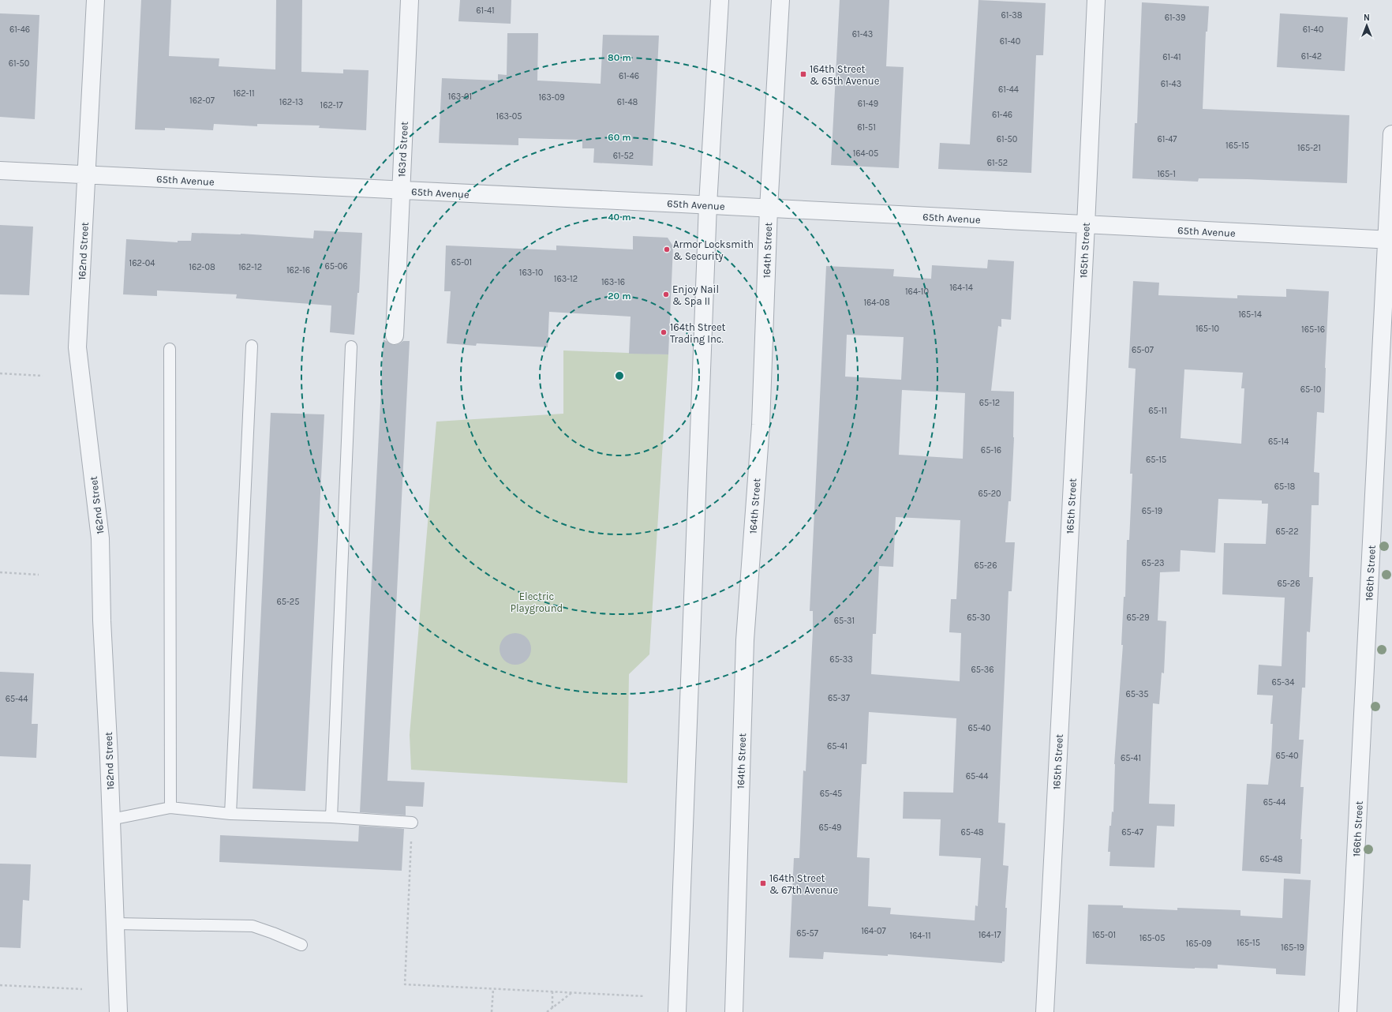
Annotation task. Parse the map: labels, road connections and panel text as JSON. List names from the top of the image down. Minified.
{"streets":{"street":["163rd Street","65th Avenue","164th Street","165th Street","162nd Street","166th Street"]},"crossings":[["163rd Street","65th Avenue"],["65th Avenue","164th Street"],["65th Avenue","165th Street"],["65th Avenue","162nd Street"],["65th Avenue","166th Street"]],"parks":["Electric Playground"],"places":{"transit":["164th Street & 65th Avenue","164th Street & 67th Avenue"],"other":["Armor Locksmith & Security","Enjoy Nail & Spa II","164th Street Trading Inc."]},"house_numbers":["61-41","61-38","61-39","61-46","61-40","61-43","61-40","61-42","61-41","61-50","61-46","61-43","61-44","162-11","163-01","163-09","162-07","162-13","61-48","61-49","162-17","61-46","163-05","61-51","61-50","61-47","165-15","165-21","164-05","61-52","61-52","165-1","65-01","162-04","65-06","162-08","162-12","162-16","163-10","163-12","163-16","164-14","164-10","164-08","165-14","165-10","165-16","65-07","65-10","65-12","65-11","65-14","65-16","65-15","65-18","65-20","65-19","65-22","65-23","65-26","65-26","65-25","65-30","65-29","65-31","65-33","65-36","65-34","65-35","65-37","65-44","65-40","65-41","65-40","65-41","65-44","65-45","65-44","65-49","65-48","65-47","65-48","164-07","65-57","164-17","165-01","164-11","165-05","165-15","165-09","165-19"],"north":"top","rings":["80 m","60 m","40 m","20 m"]}
